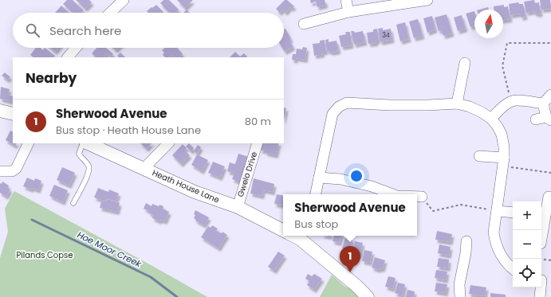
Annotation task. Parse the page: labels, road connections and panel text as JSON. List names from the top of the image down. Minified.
{"streets":{"street":["Gwelo Drive","Heath House Lane"]},"crossings":[["Gwelo Drive","Heath House Lane"]],"water":["Hoe Moor Creek"],"parks":["Pilands Copse"],"house_numbers":["34"],"north":"top","page":{"search":"Search here","heading":"Nearby","list":[{"mark":"1","name":"Sherwood Avenue","note":"Bus stop · Heath House Lane","value":"80 m"}],"popup":["Sherwood Avenue","Bus stop"],"map_buttons":["+","−"],"pins":"1"}}
